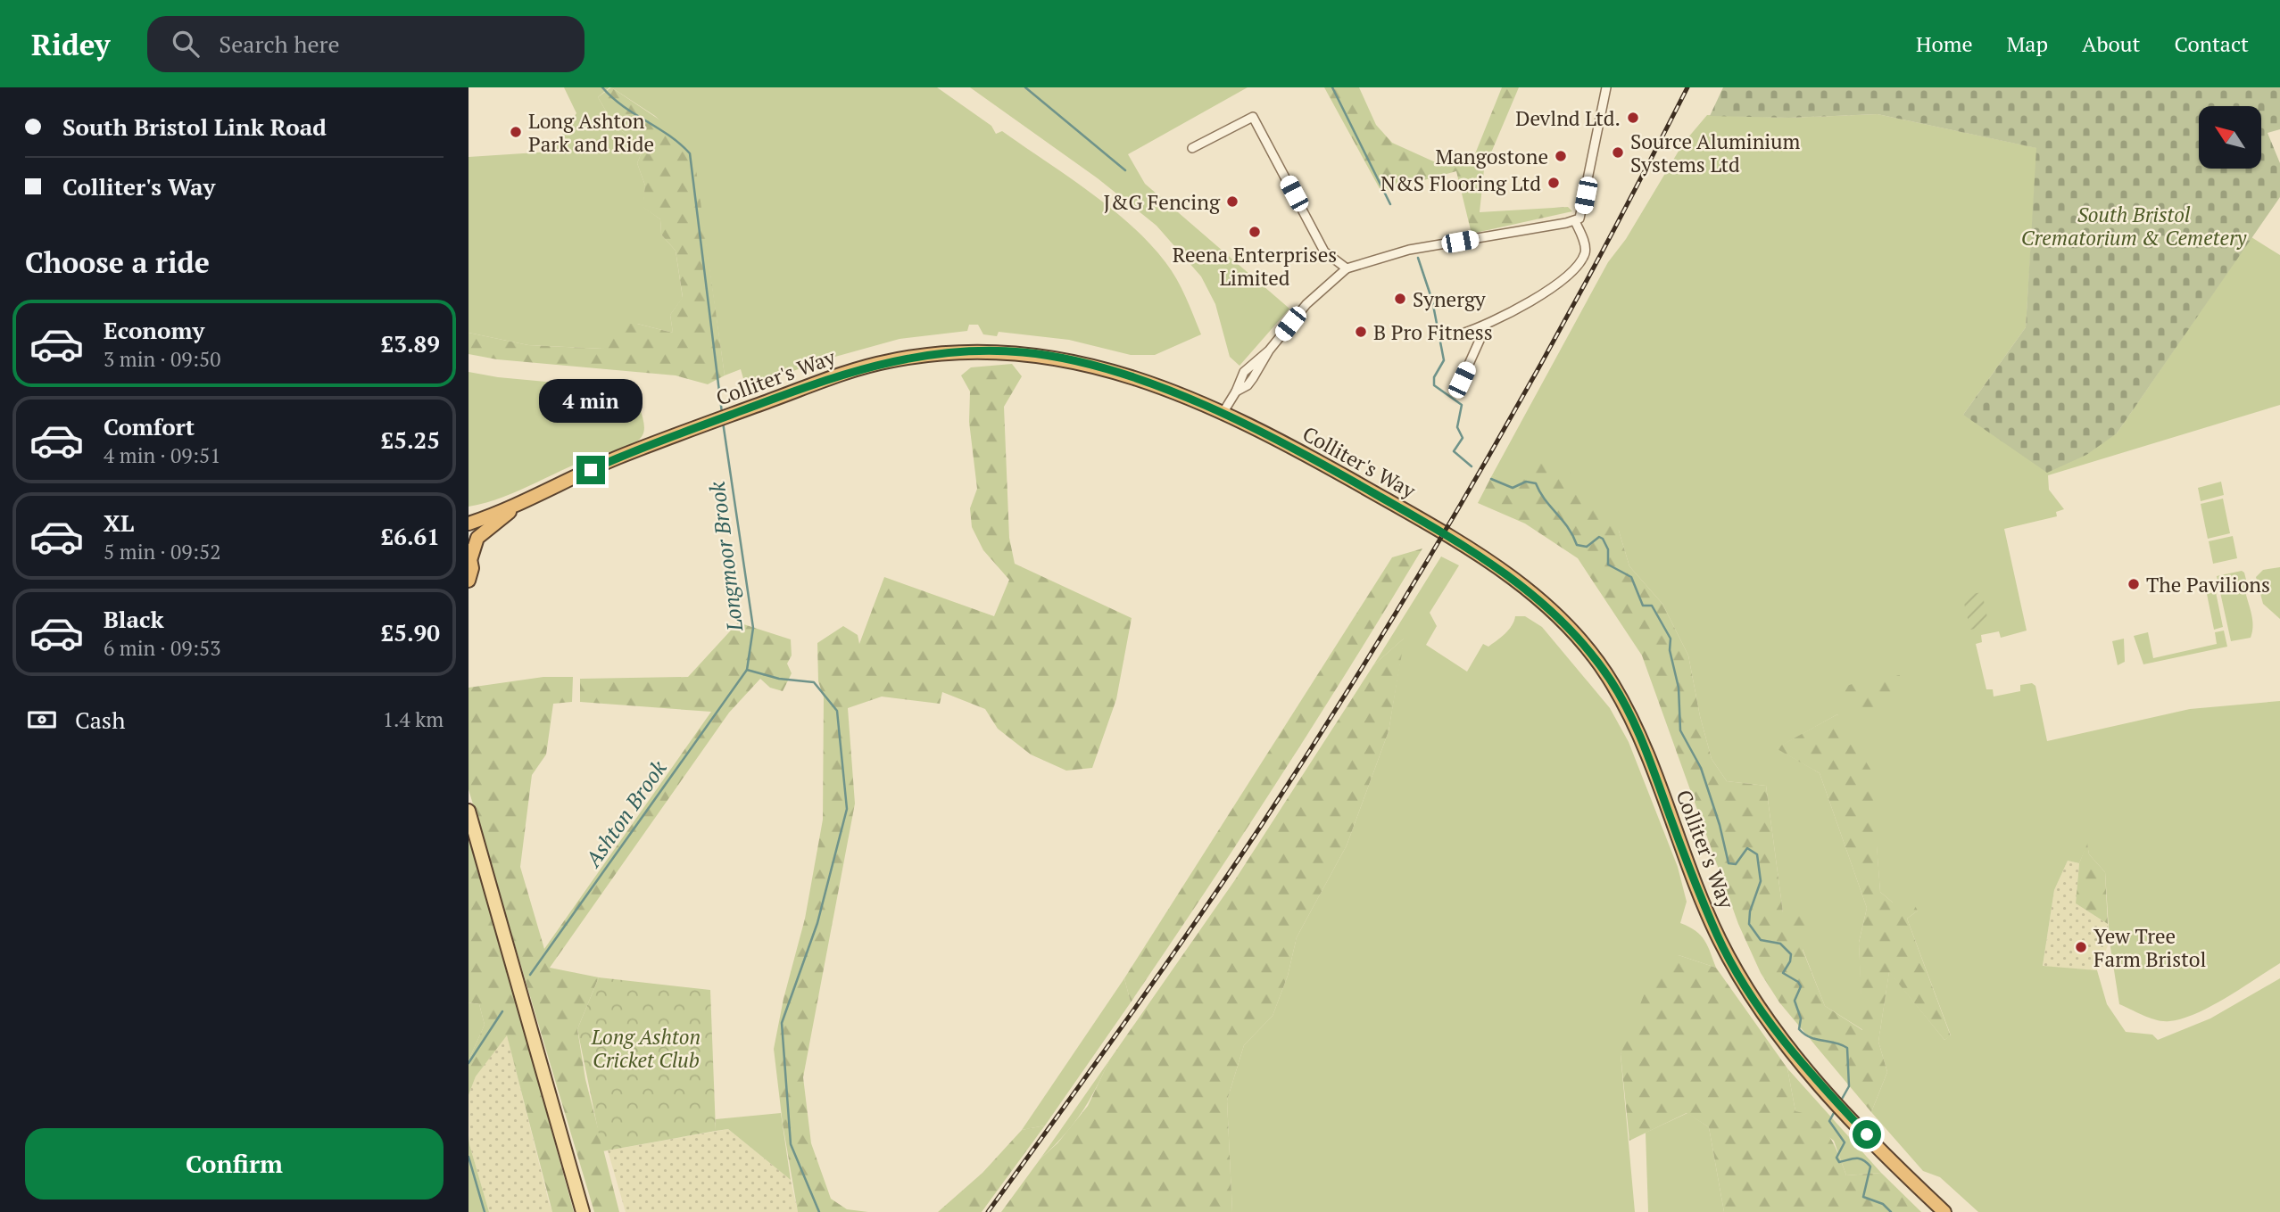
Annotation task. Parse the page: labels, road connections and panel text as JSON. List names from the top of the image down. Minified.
{"streets":{"highway":["Colliter's Way"]},"water":["Longmoor Brook","Ashton Brook"],"parks":["South Bristol Crematorium & Cemetery","Long Ashton Cricket Club"],"places":["Devlnd Ltd.","Long Ashton Park and Ride","Source Aluminium Systems Ltd","Mangostone","N&S Flooring Ltd","J&G Fencing","Reena Enterprises Limited","Synergy","B Pro Fitness","The Pavilions","Yew Tree Farm Bristol"],"north":"top left","page":{"header":"Ridey","search":"Search here","nav":["Home","Map","About","Contact"],"banner":["South Bristol Link Road","Colliter's Way"],"heading":"Choose a ride","list":[{"name":"Economy","note":"3 min · 09:50","value":"£3.89"},{"name":"Comfort","note":"4 min · 09:51","value":"£5.25"},{"name":"XL","note":"5 min · 09:52","value":"£6.61"},{"name":"Black","note":"6 min · 09:53","value":"£5.90"}],"bubble":"4 min","pay":["Cash","1.4 km"],"buttons":"Confirm"}}
